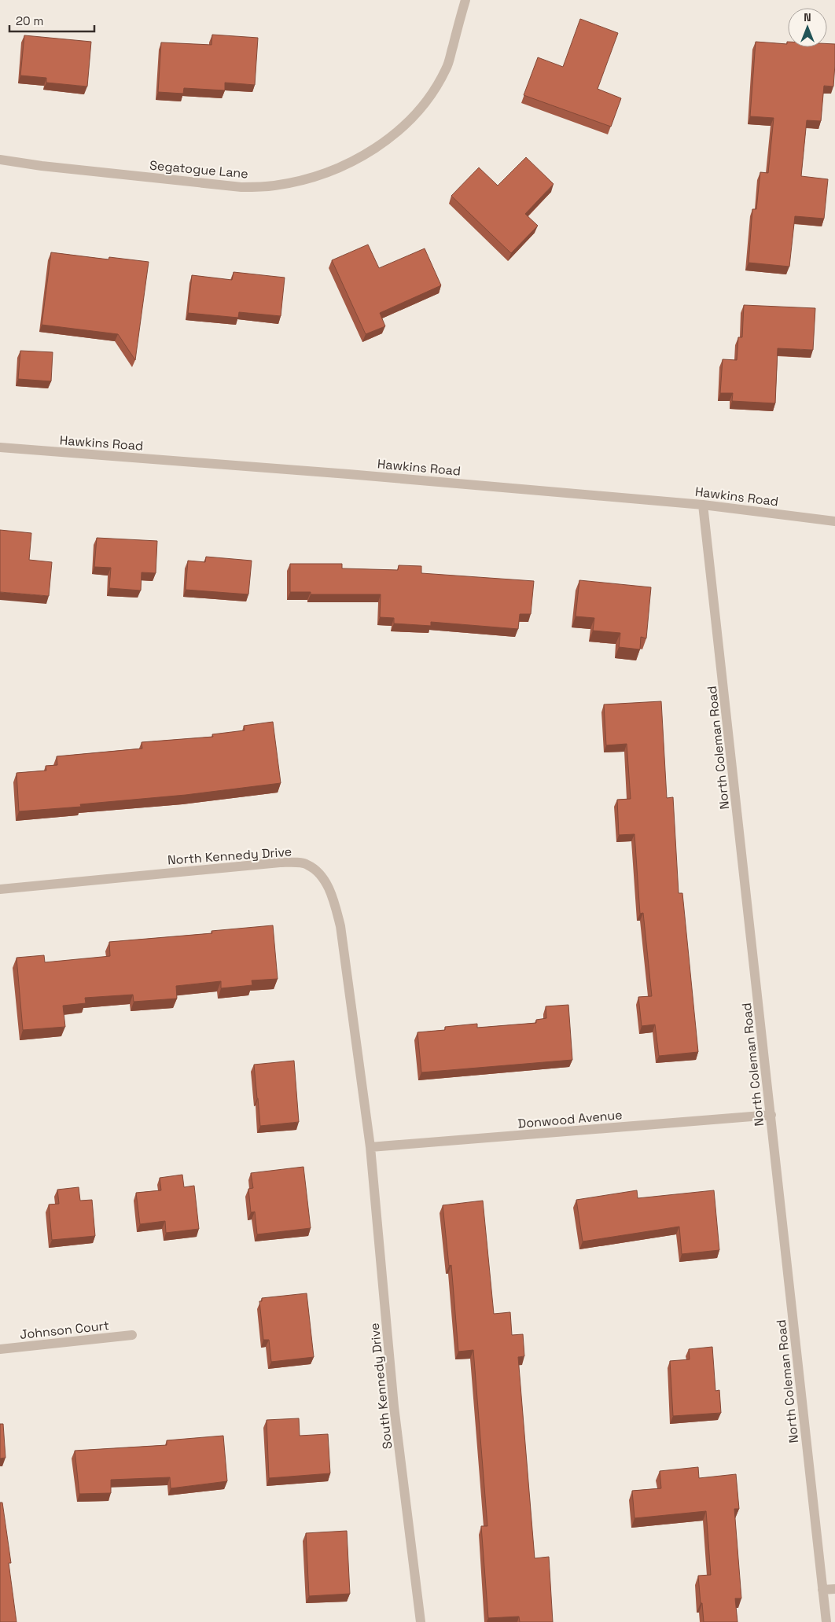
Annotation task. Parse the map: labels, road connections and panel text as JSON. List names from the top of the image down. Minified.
{"streets":{"street":["Segatogue Lane","Hawkins Road","North Coleman Road","North Kennedy Drive","Donwood Avenue","Johnson Court","South Kennedy Drive"]},"crossings":[["Hawkins Road","North Coleman Road"],["North Coleman Road","Donwood Avenue"],["North Kennedy Drive","Donwood Avenue"],["North Kennedy Drive","South Kennedy Drive"],["Donwood Avenue","South Kennedy Drive"]],"scale_bar":"20 m","north":"top"}
